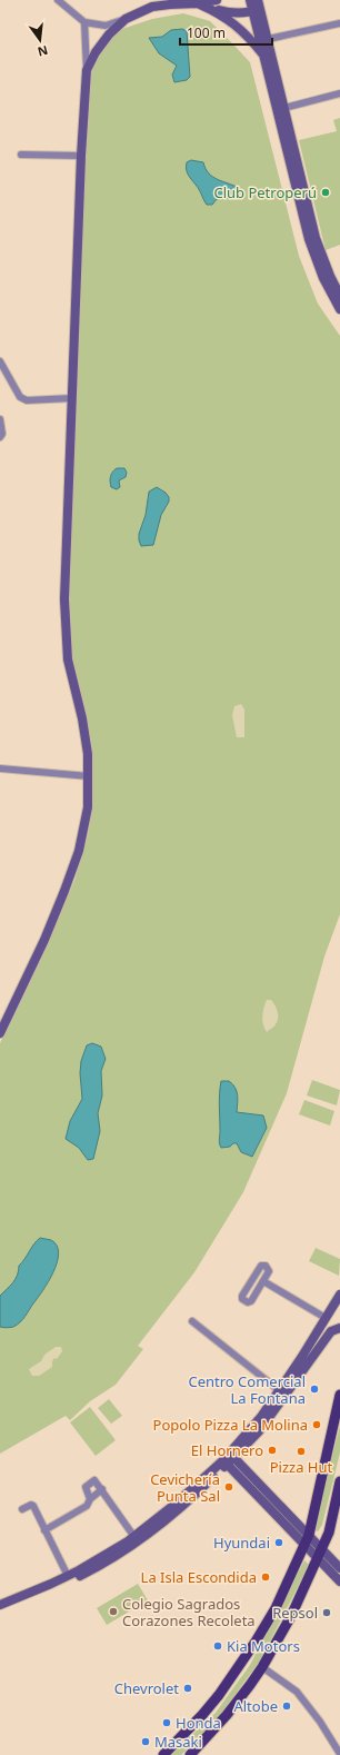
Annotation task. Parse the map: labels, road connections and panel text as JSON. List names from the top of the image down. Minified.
{"places":["Club Petroperú","Centro Comercial La Fontana","Popolo Pizza La Molina","El Hornero","Pizza Hut","Cevichería Punta Sal","Hyundai","La Isla Escondida","Colegio Sagrados Corazones Recoleta","Repsol","Kia Motors","Chevrolet","Altobe","Honda","Masaki"],"scale_bar":"100 m","north":"bottom"}
